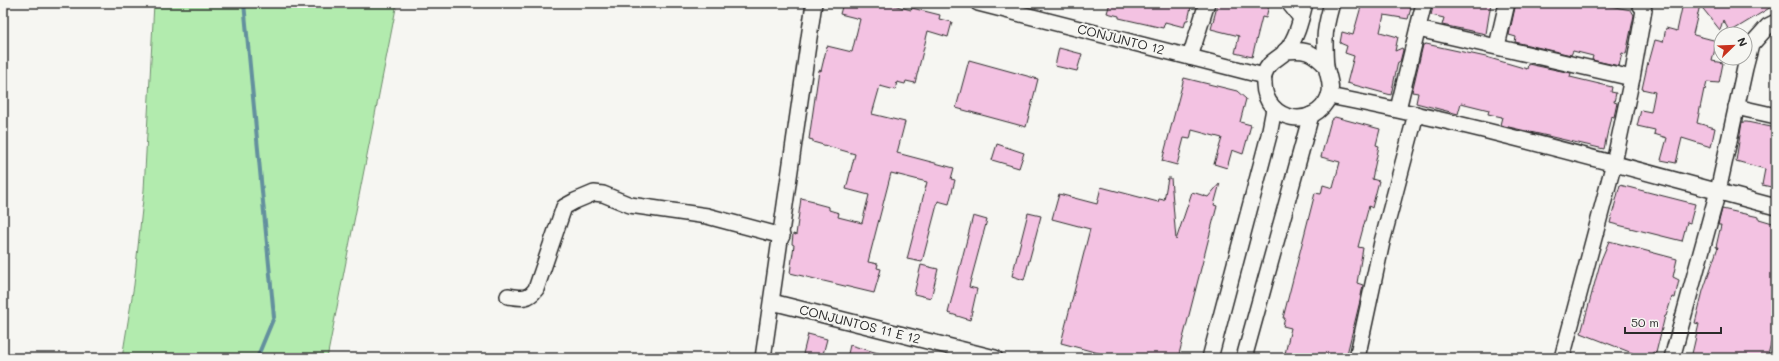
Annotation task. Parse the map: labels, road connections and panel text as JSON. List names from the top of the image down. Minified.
{"streets":{"street":["CONJUNTO 12","CONJUNTOS 11 E 12"]},"scale_bar":"50 m","north":"top right"}
